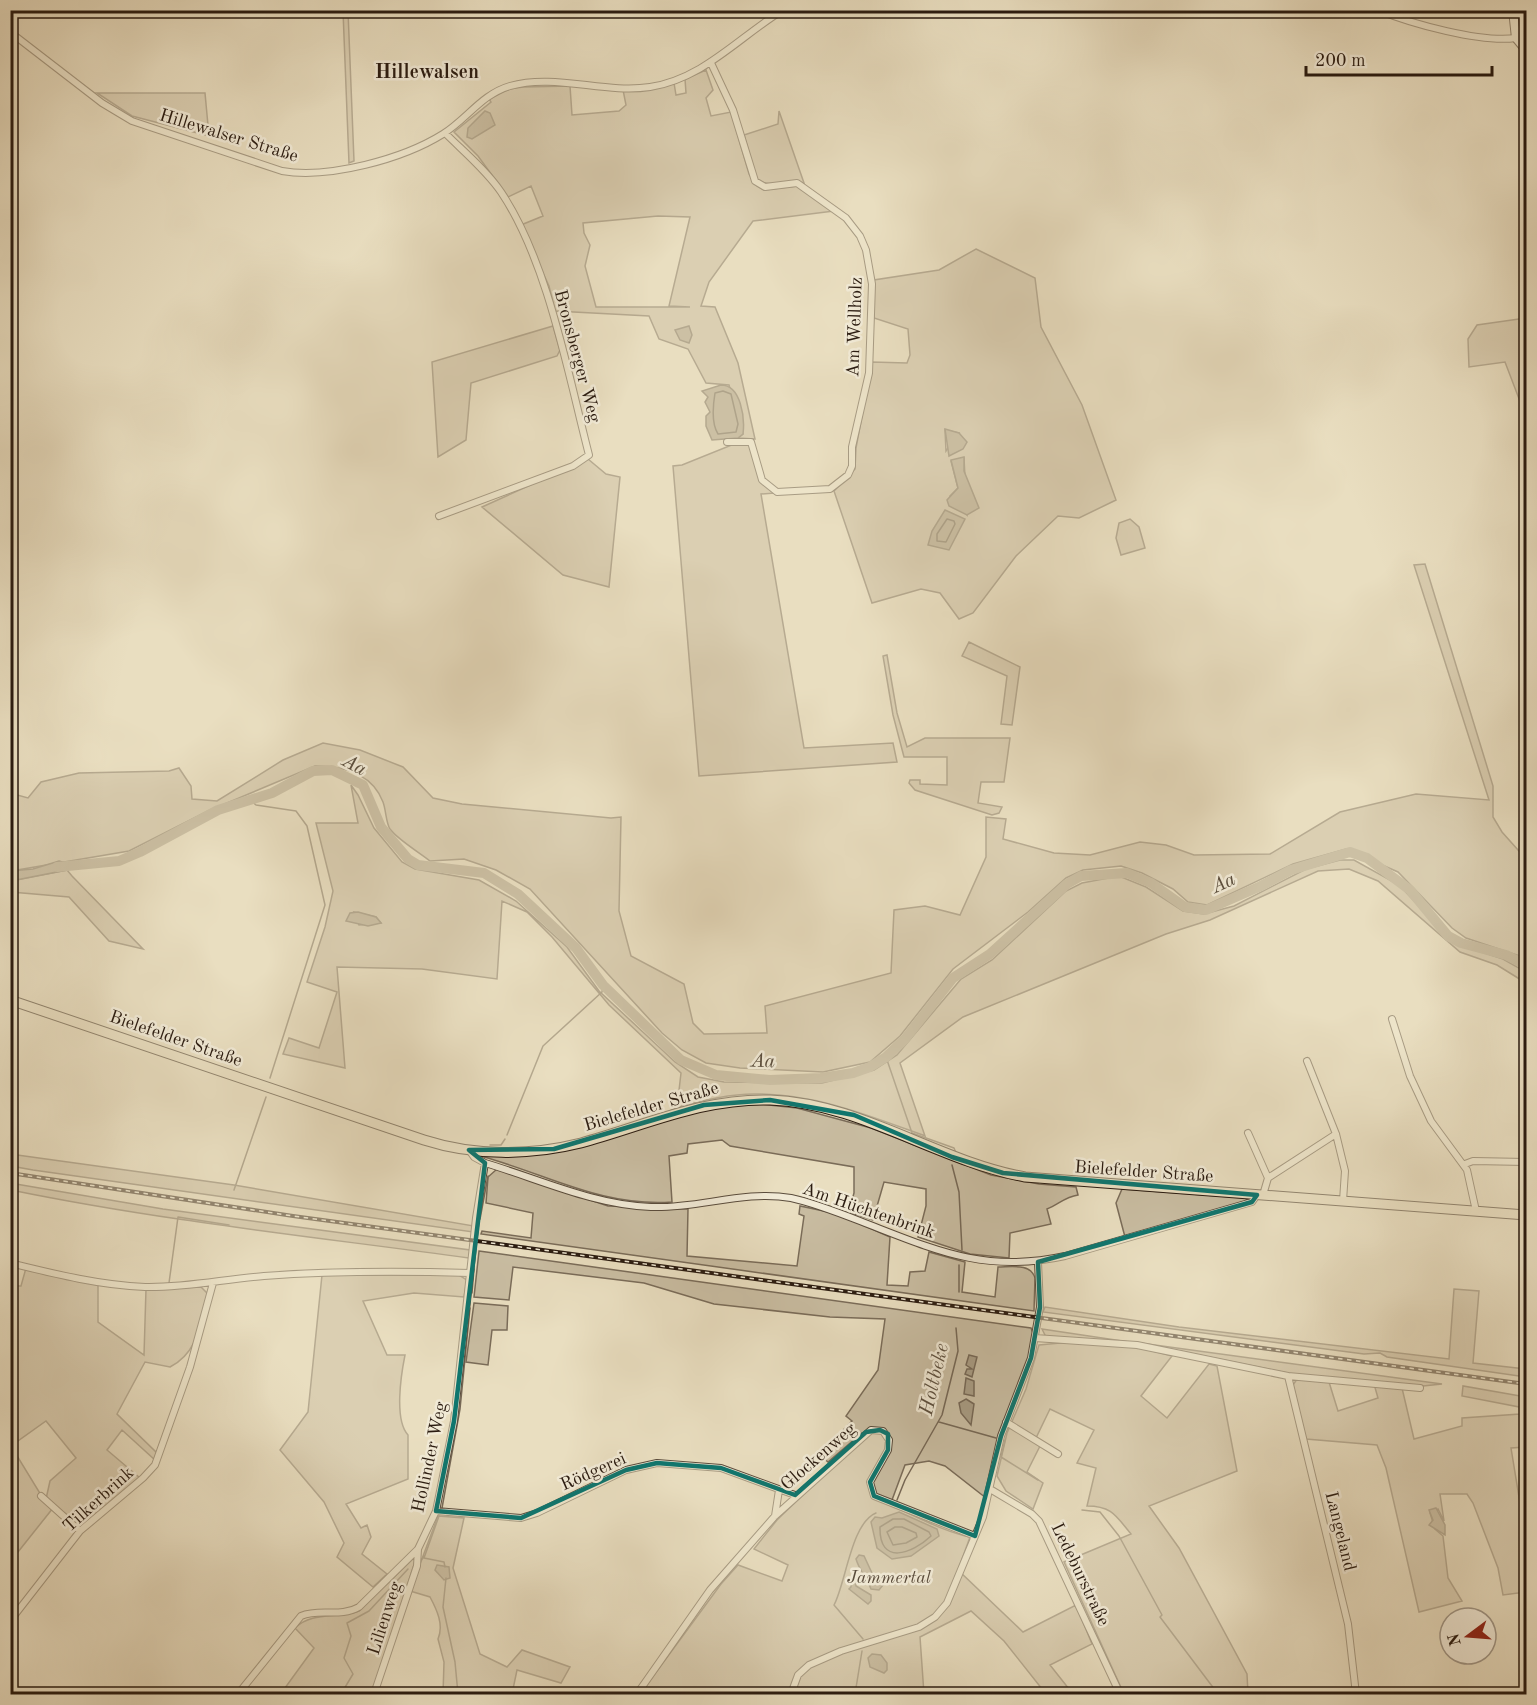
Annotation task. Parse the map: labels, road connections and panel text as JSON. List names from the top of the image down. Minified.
{"streets":{"main road":["Bielefelder Straße"],"street":["Hillewalser Straße","Am Wellholz","Bronsberger Weg","Am Hüchtenbrink","Glockenweg","Hollinder Weg","Rödgerei","Tilkerbrink","Langeland","Ledeburstraße","Lilienweg"]},"crossings":[["Hillewalser Straße","Am Wellholz"],["Hillewalser Straße","Bronsberger Weg"],["Bielefelder Straße","Am Hüchtenbrink"],["Am Hüchtenbrink","Hollinder Weg"],["Glockenweg","Rödgerei"],["Hollinder Weg","Rödgerei"],["Hollinder Weg","Lilienweg"]],"districts":["Hillewalsen"],"water":["Aa","Holtbeke"],"parks":["Jammertal"],"scale_bar":"200 m","north":"left"}
